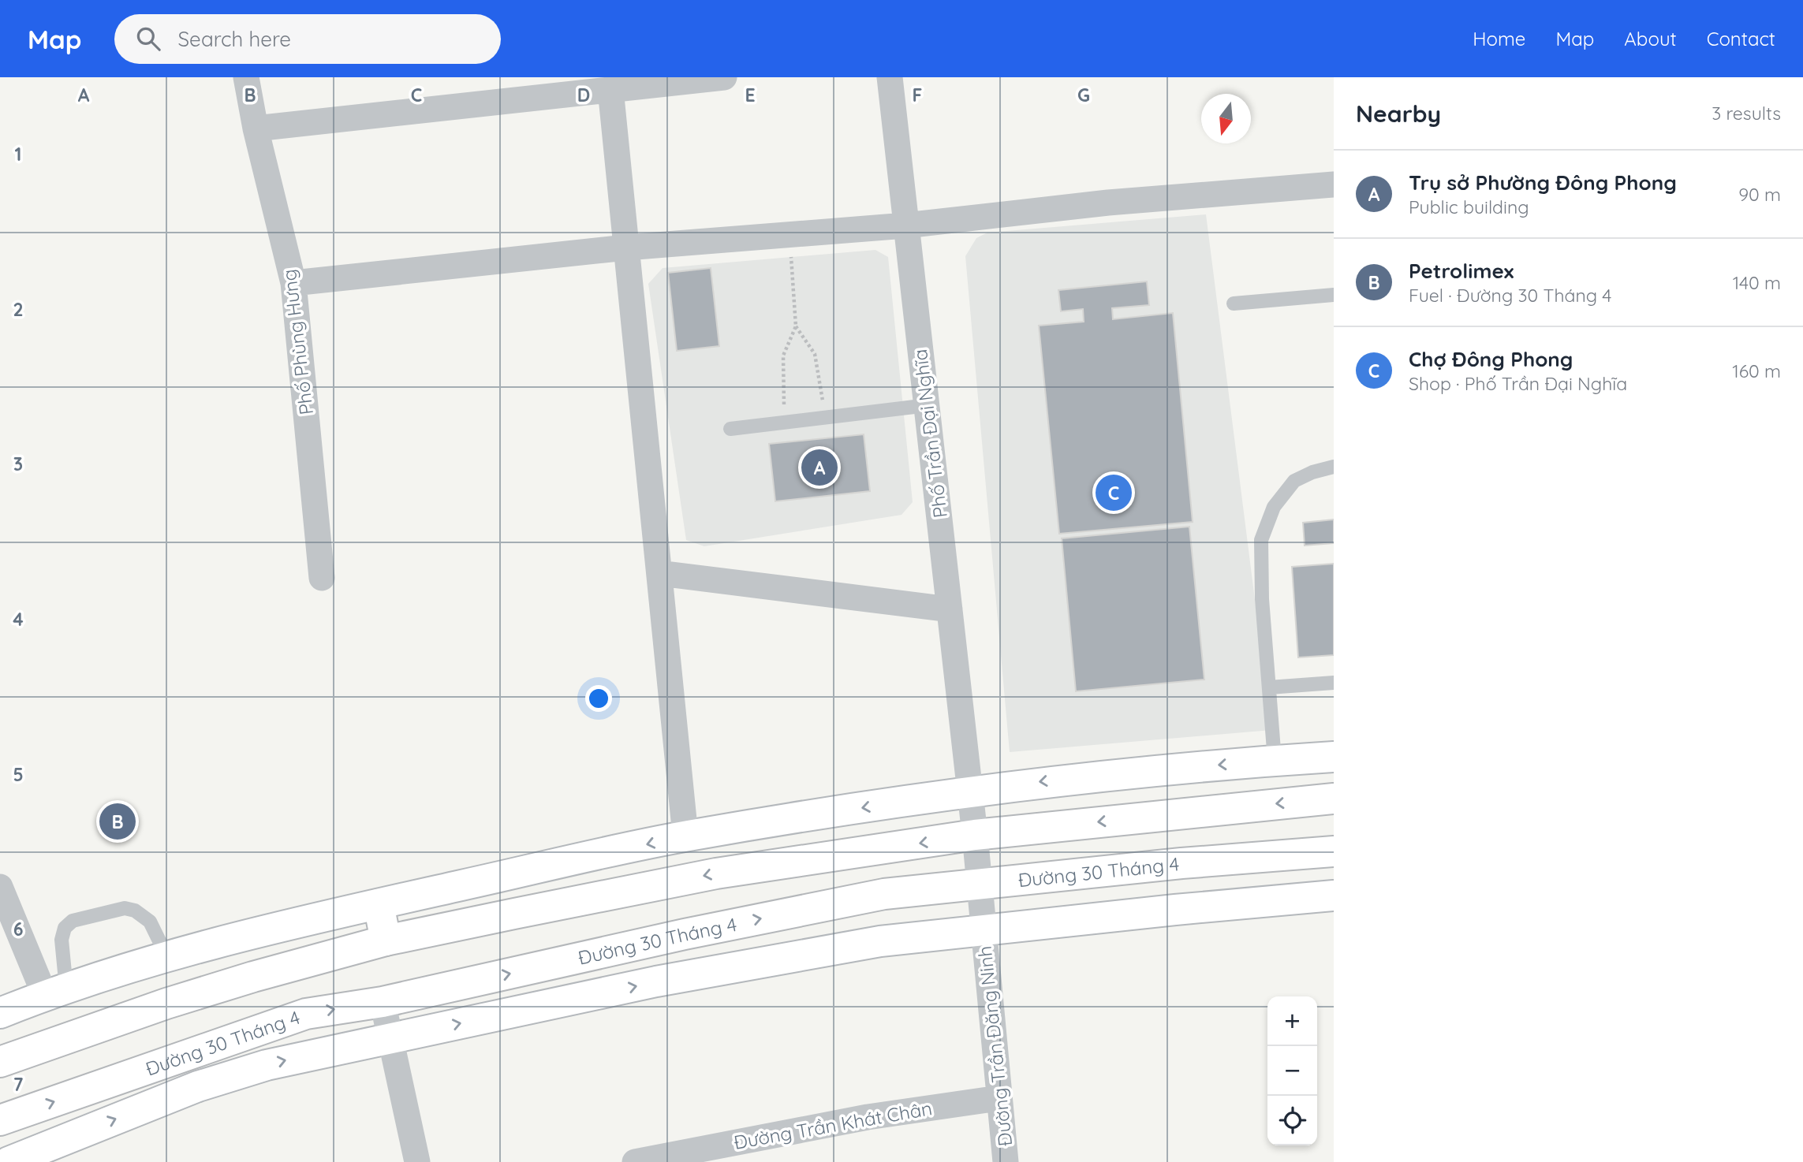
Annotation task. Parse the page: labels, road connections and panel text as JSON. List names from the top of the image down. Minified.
{"streets":{"main road":["Đường 30 Tháng 4"],"street":["Phố Phùng Hưng","Phố Trần Đại Nghĩa","Đường Trần Đăng Ninh","Đường Trần Khát Chân"]},"crossings":[["Phố Trần Đại Nghĩa","Đường 30 Tháng 4"],["Phố Trần Đại Nghĩa","Đường Trần Đăng Ninh"],["Đường 30 Tháng 4","Đường Trần Đăng Ninh"],["Đường Trần Đăng Ninh","Đường Trần Khát Chân"]],"north":"bottom","page":{"header":"Map","search":"Search here","nav":["Home","Map","About","Contact"],"heading":["Nearby","3 results"],"list":[{"mark":"A","name":"Trụ sở Phường Đông Phong","note":"Public building","value":"90 m"},{"mark":"B","name":"Petrolimex","note":"Fuel · Đường 30 Tháng 4","value":"140 m"},{"mark":"C","name":"Chợ Đông Phong","note":"Shop · Phố Trần Đại Nghĩa","value":"160 m"}],"pins":["A","C","B"],"map_buttons":["+","−"]},"grid":{"columns":["A","B","C","D","E","F","G"],"rows":["1","2","3","4","5","6","7"]}}
